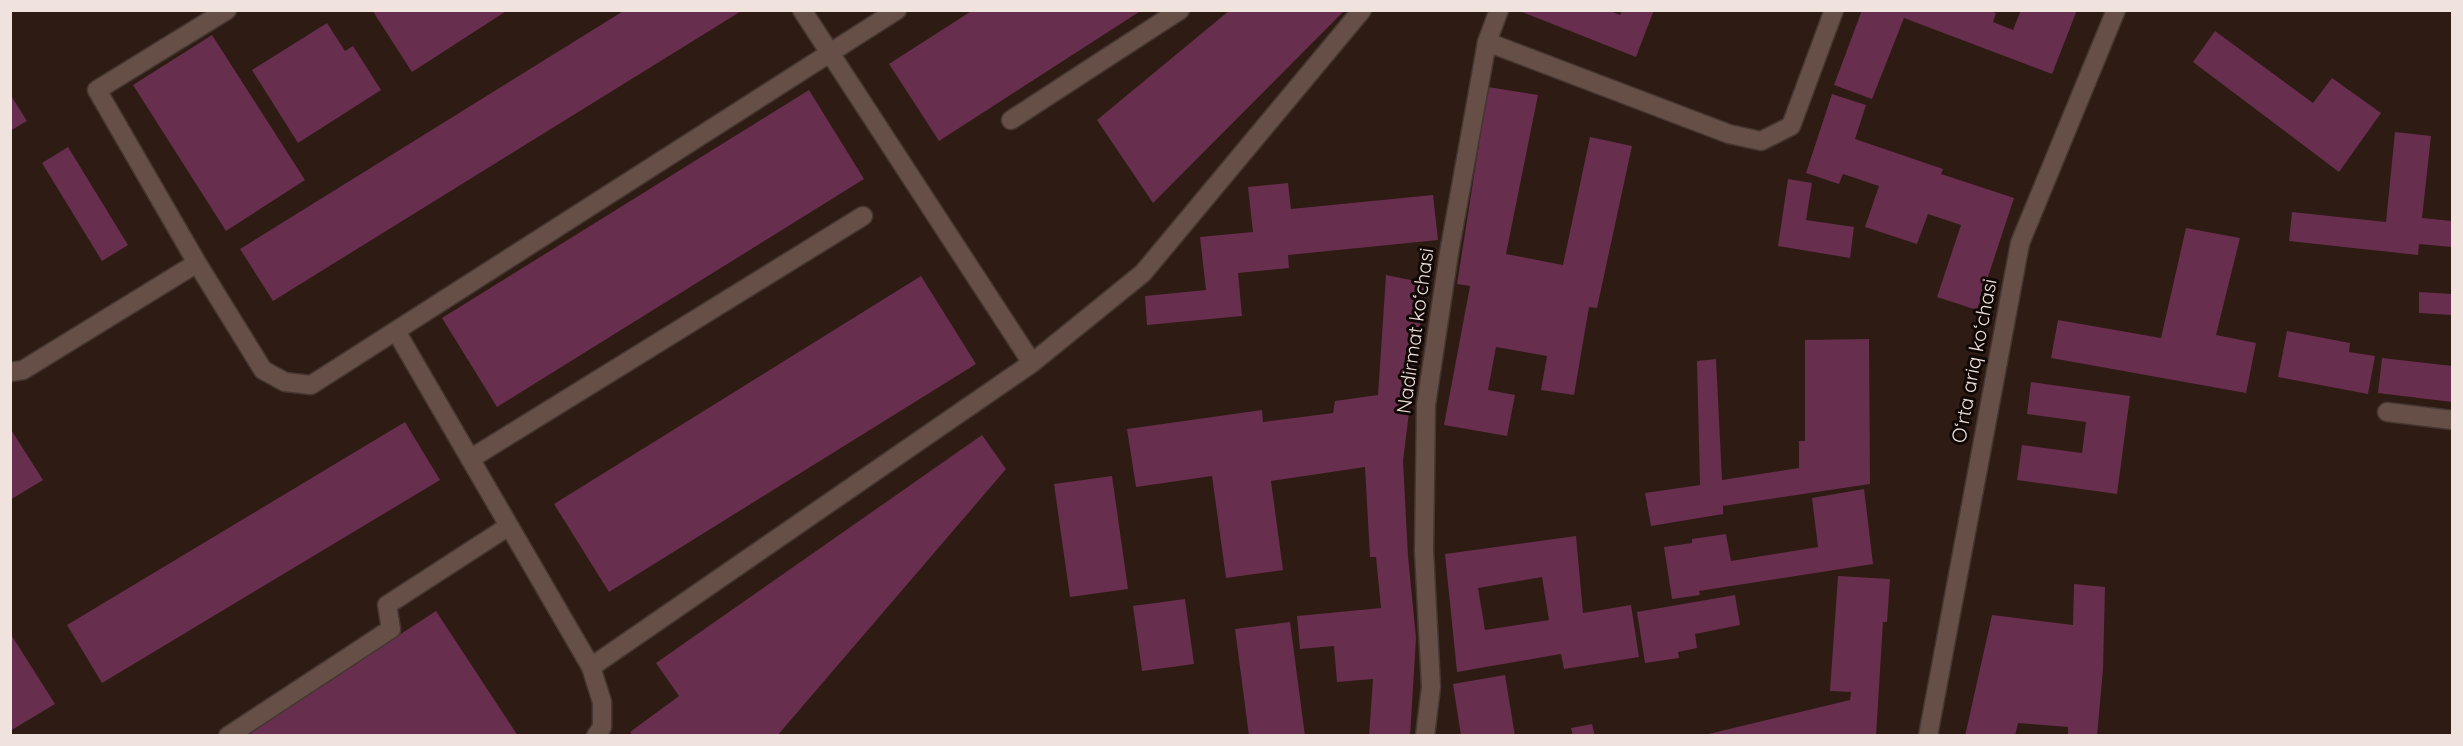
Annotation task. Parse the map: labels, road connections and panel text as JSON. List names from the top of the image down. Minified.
{"streets":{"street":["Nadirmat koʻchasi","Oʻrta ariq koʻchasi"]}}
